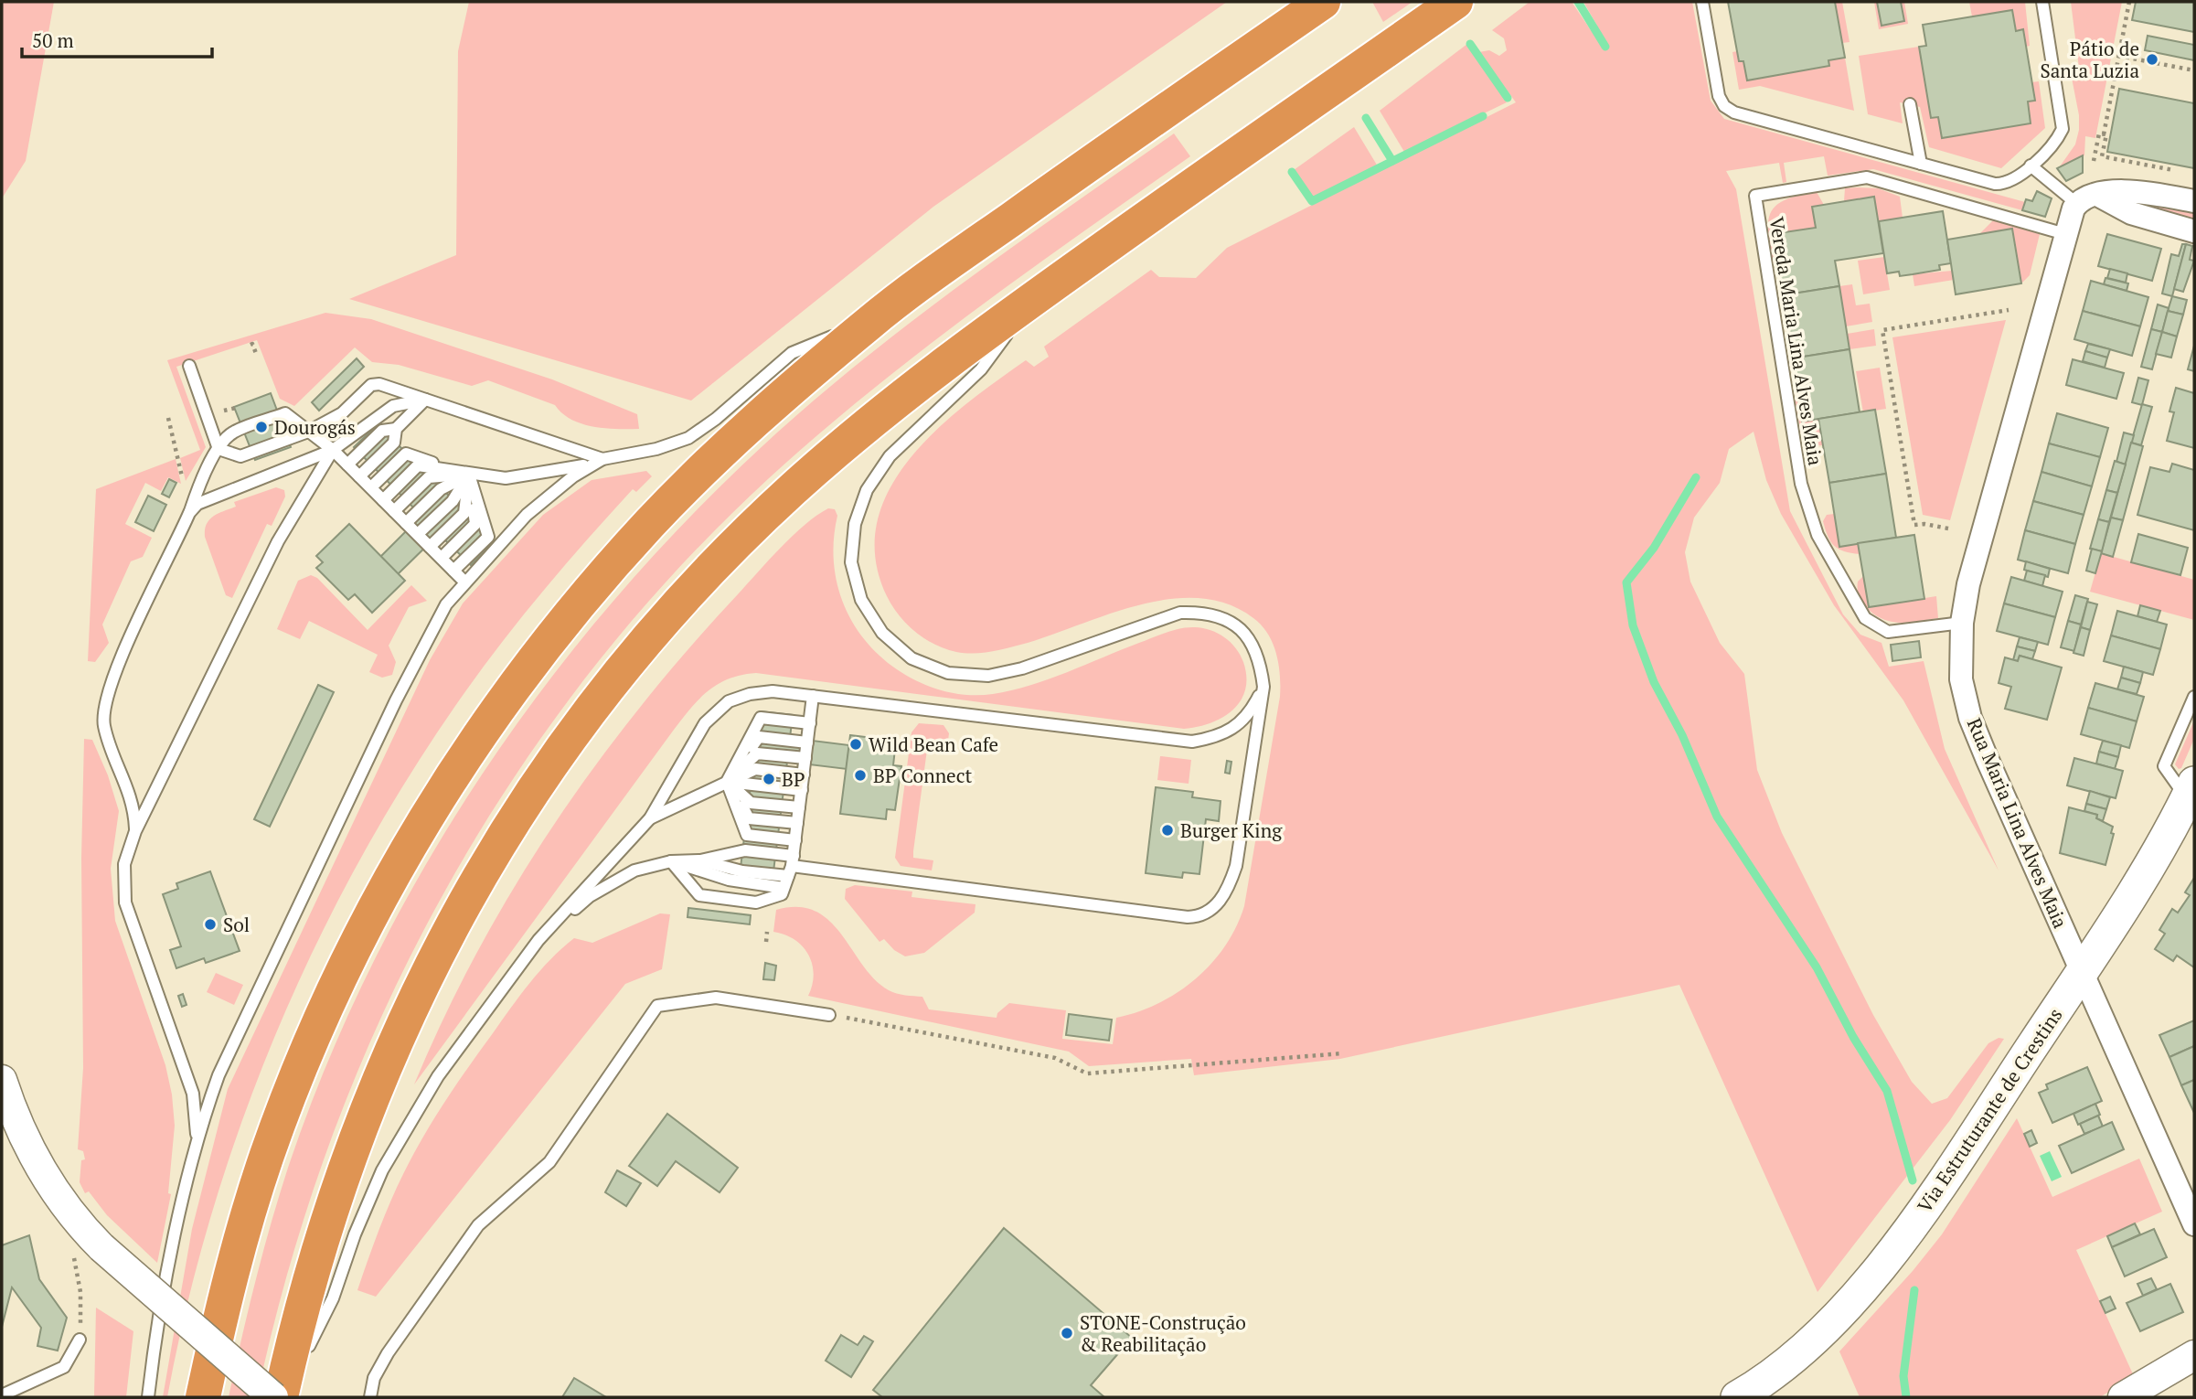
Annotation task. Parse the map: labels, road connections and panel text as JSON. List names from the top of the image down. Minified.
{"streets":{"main road":["Via Estruturante de Crestins"],"street":["Rua Maria Lina Alves Maia"],"lane":["Vereda Maria Lina Alves Maia"]},"crossings":[["Vereda Maria Lina Alves Maia","Rua Maria Lina Alves Maia"],["Rua Maria Lina Alves Maia","Via Estruturante de Crestins"]],"places":["Pátio de Santa Luzia","Dourogás","Wild Bean Cafe","BP Connect","BP","Burger King","Sol","STONE-Construção & Reabilitação"],"scale_bar":"50 m"}
